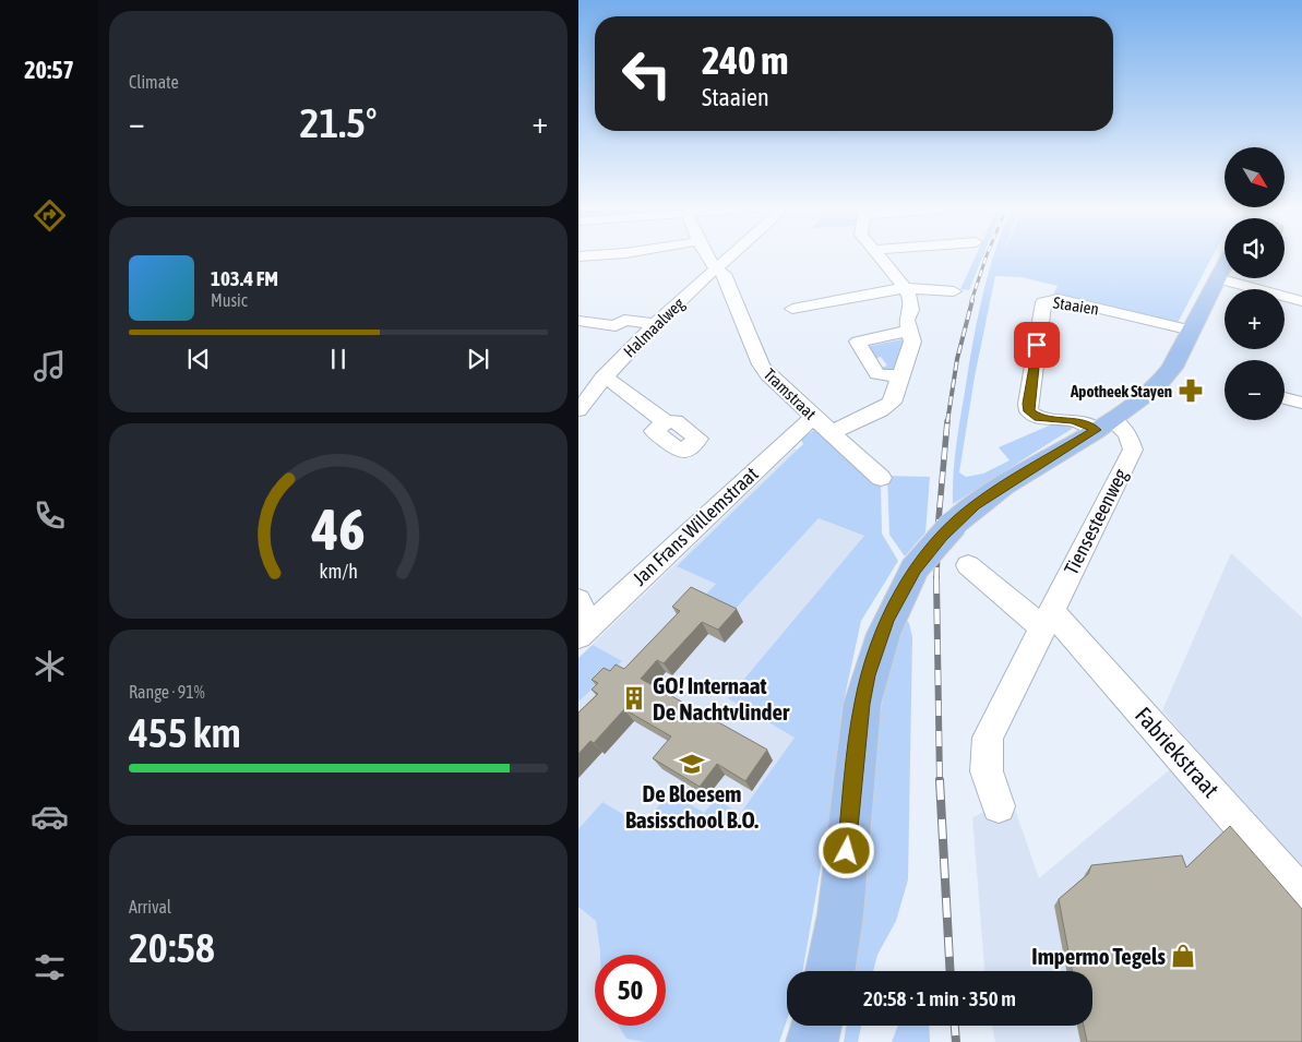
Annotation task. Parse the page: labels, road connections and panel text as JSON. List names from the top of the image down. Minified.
{"streets":{"street":["Staaien","Halmaalweg","Tramstraat","Tiensesteenweg","Jan Frans Willemstraat","Fabriekstraat"]},"crossings":[["Staaien","Tiensesteenweg"],["Halmaalweg","Tramstraat"],["Tramstraat","Jan Frans Willemstraat"],["Tiensesteenweg","Fabriekstraat"]],"places":{"pharmacy":["Apotheek Stayen"],"building":["GO! Internaat De Nachtvlinder"],"school or university":["De Bloesem Basisschool B.O."],"shop":["Impermo Tegels"]},"north":"bottom right","page":{"tabs":"20:57","tile":["Climate",["Range · 91%","455 km"],["Arrival","20:58"]],"turn":["240 m","Staaien"],"heat":["−","21.5°","+"],"map_buttons":["+","−"],"song":["103.4 FM","Music"],"limit":"50","trip":"20:58 · 1 min · 350 m","gauge":["46","km/h"]}}
